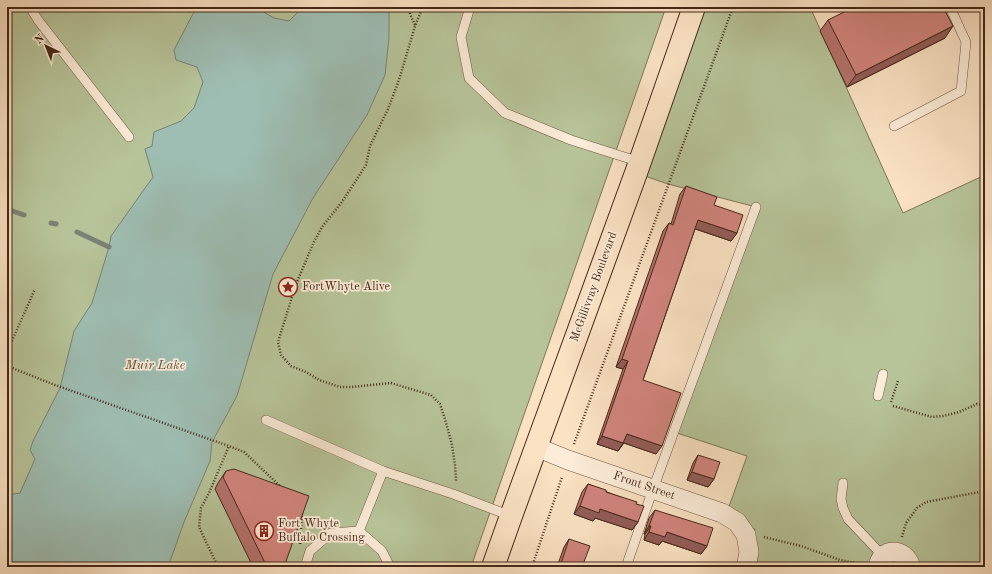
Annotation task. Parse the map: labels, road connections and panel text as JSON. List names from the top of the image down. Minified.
{"streets":{"main road":["McGillivray Boulevard"],"street":["Front Street"]},"crossings":[["McGillivray Boulevard","Front Street"]],"water":["Muir Lake"],"places":{"place":["FortWhyte Alive"],"building":["Fort Whyte Buffalo Crossing"]},"north":"top left"}
